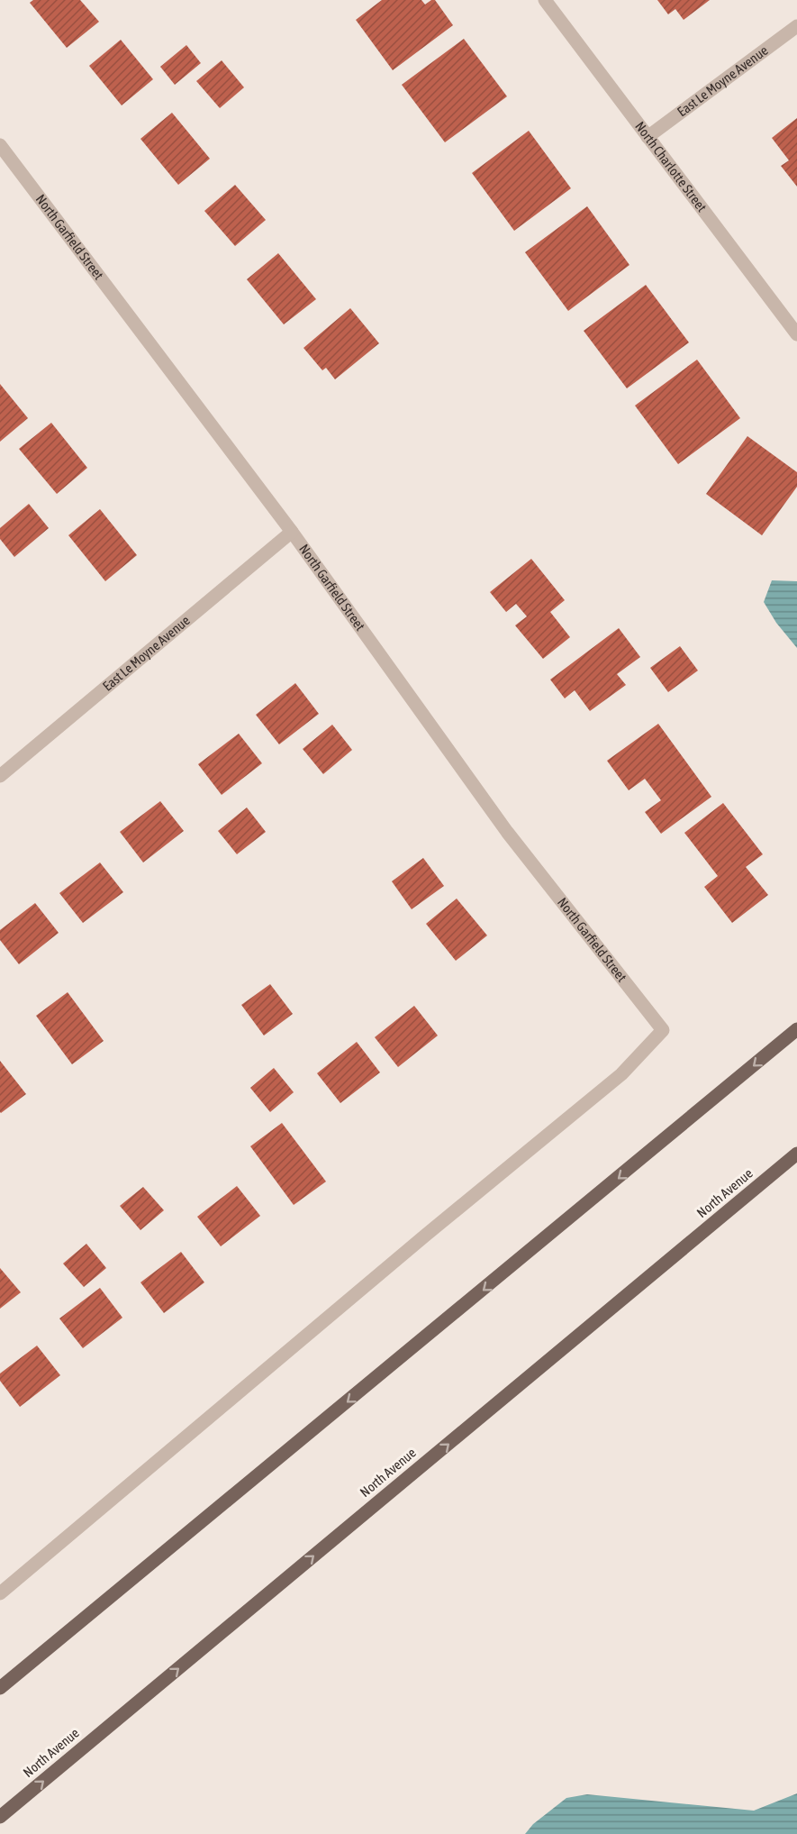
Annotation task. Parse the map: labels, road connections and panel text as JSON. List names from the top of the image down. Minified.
{"streets":{"main road":["North Avenue"],"street":["East Le Moyne Avenue","North Charlotte Street","North Garfield Street"]},"crossings":[["East Le Moyne Avenue","North Charlotte Street"],["East Le Moyne Avenue","North Garfield Street"]]}
